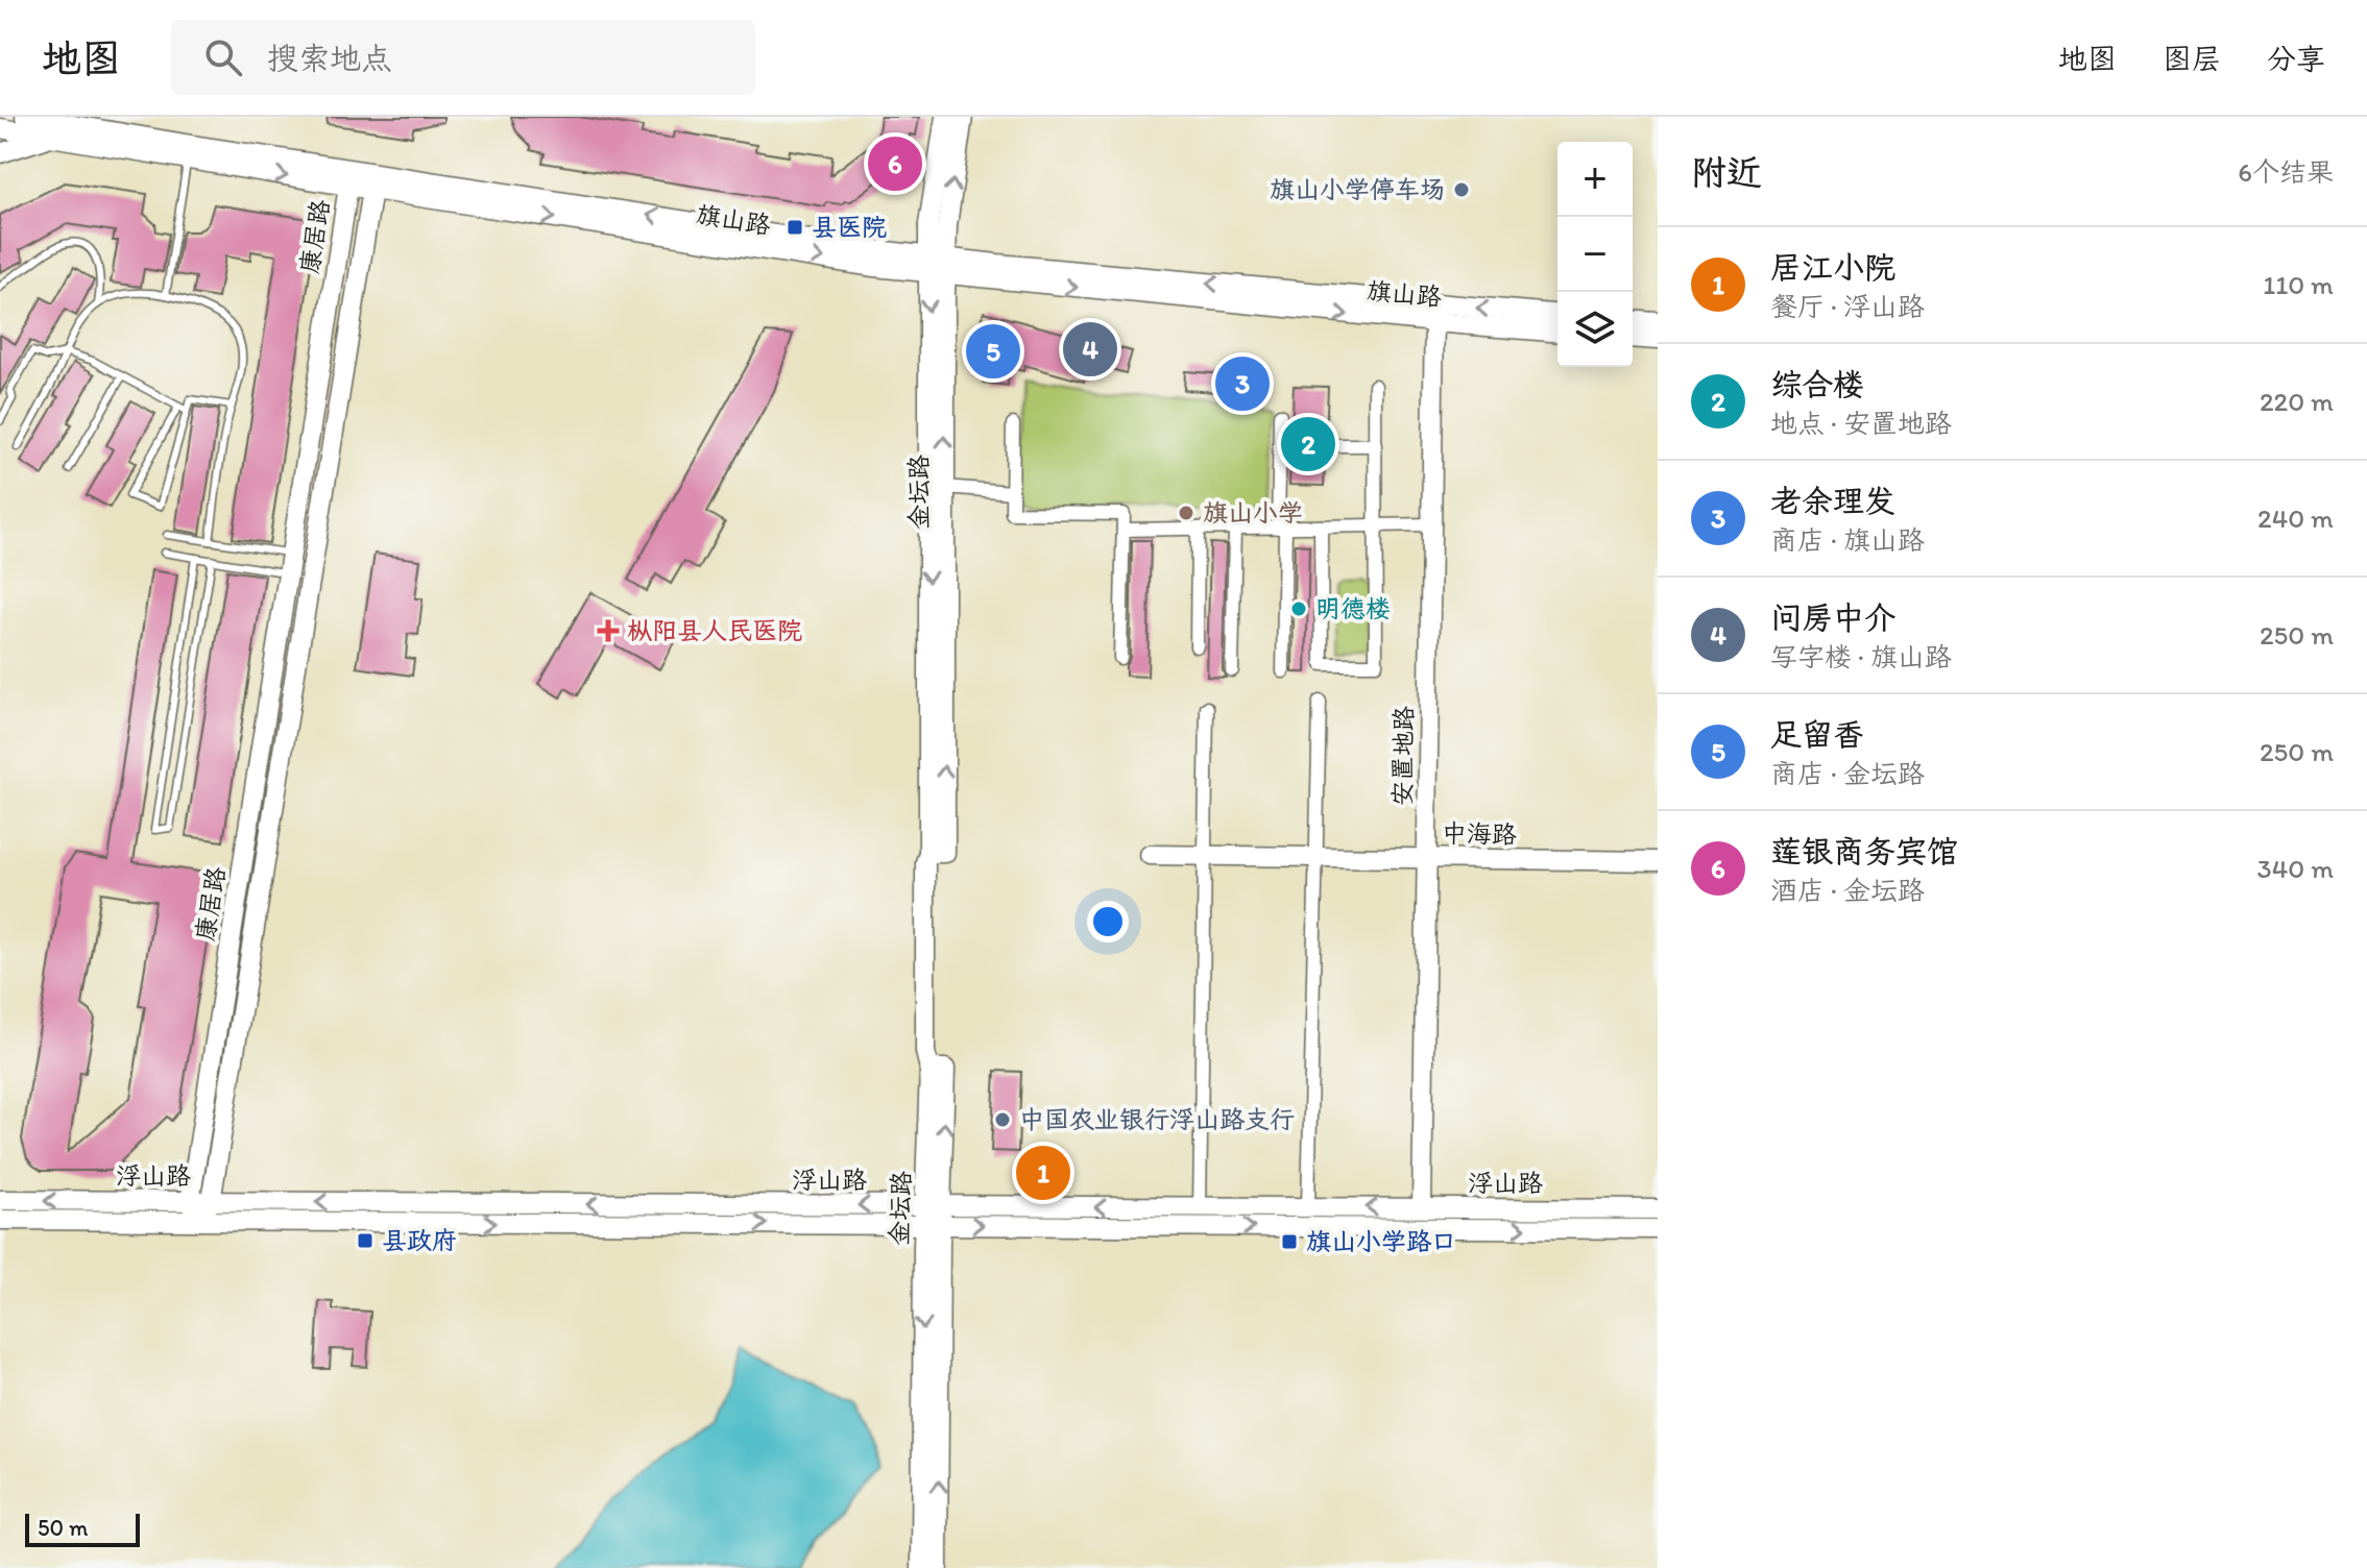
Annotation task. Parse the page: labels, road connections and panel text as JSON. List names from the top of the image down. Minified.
{"streets":{"main road":["旗山路","康居路","金坛路","安置地路","中海路","浮山路"]},"crossings":[["旗山路","康居路"],["旗山路","金坛路"],["旗山路","安置地路"],["康居路","浮山路"],["金坛路","浮山路"],["安置地路","中海路"],["安置地路","浮山路"]],"places":{"other":["旗山小学停车场","旗山小学","明德楼","中国农业银行浮山路支行"],"transit":["县医院","县政府","旗山小学路口"],"health":["枞阳县人民医院"]},"scale_bar":"50 m","page":{"header":"地图","search":"搜索地点","nav":["地图","图层","分享"],"heading":["附近","6个结果"],"pins":["6","4","5","3","2","1"],"map_buttons":["+","−"],"list":[{"mark":"1","name":"居江小院","note":"餐厅 · 浮山路","value":"110 m"},{"mark":"2","name":"综合楼","note":"地点 · 安置地路","value":"220 m"},{"mark":"3","name":"老余理发","note":"商店 · 旗山路","value":"240 m"},{"mark":"4","name":"问房中介","note":"写字楼 · 旗山路","value":"250 m"},{"mark":"5","name":"足留香","note":"商店 · 金坛路","value":"250 m"},{"mark":"6","name":"莲银商务宾馆","note":"酒店 · 金坛路","value":"340 m"}],"scale":"50 m"}}
